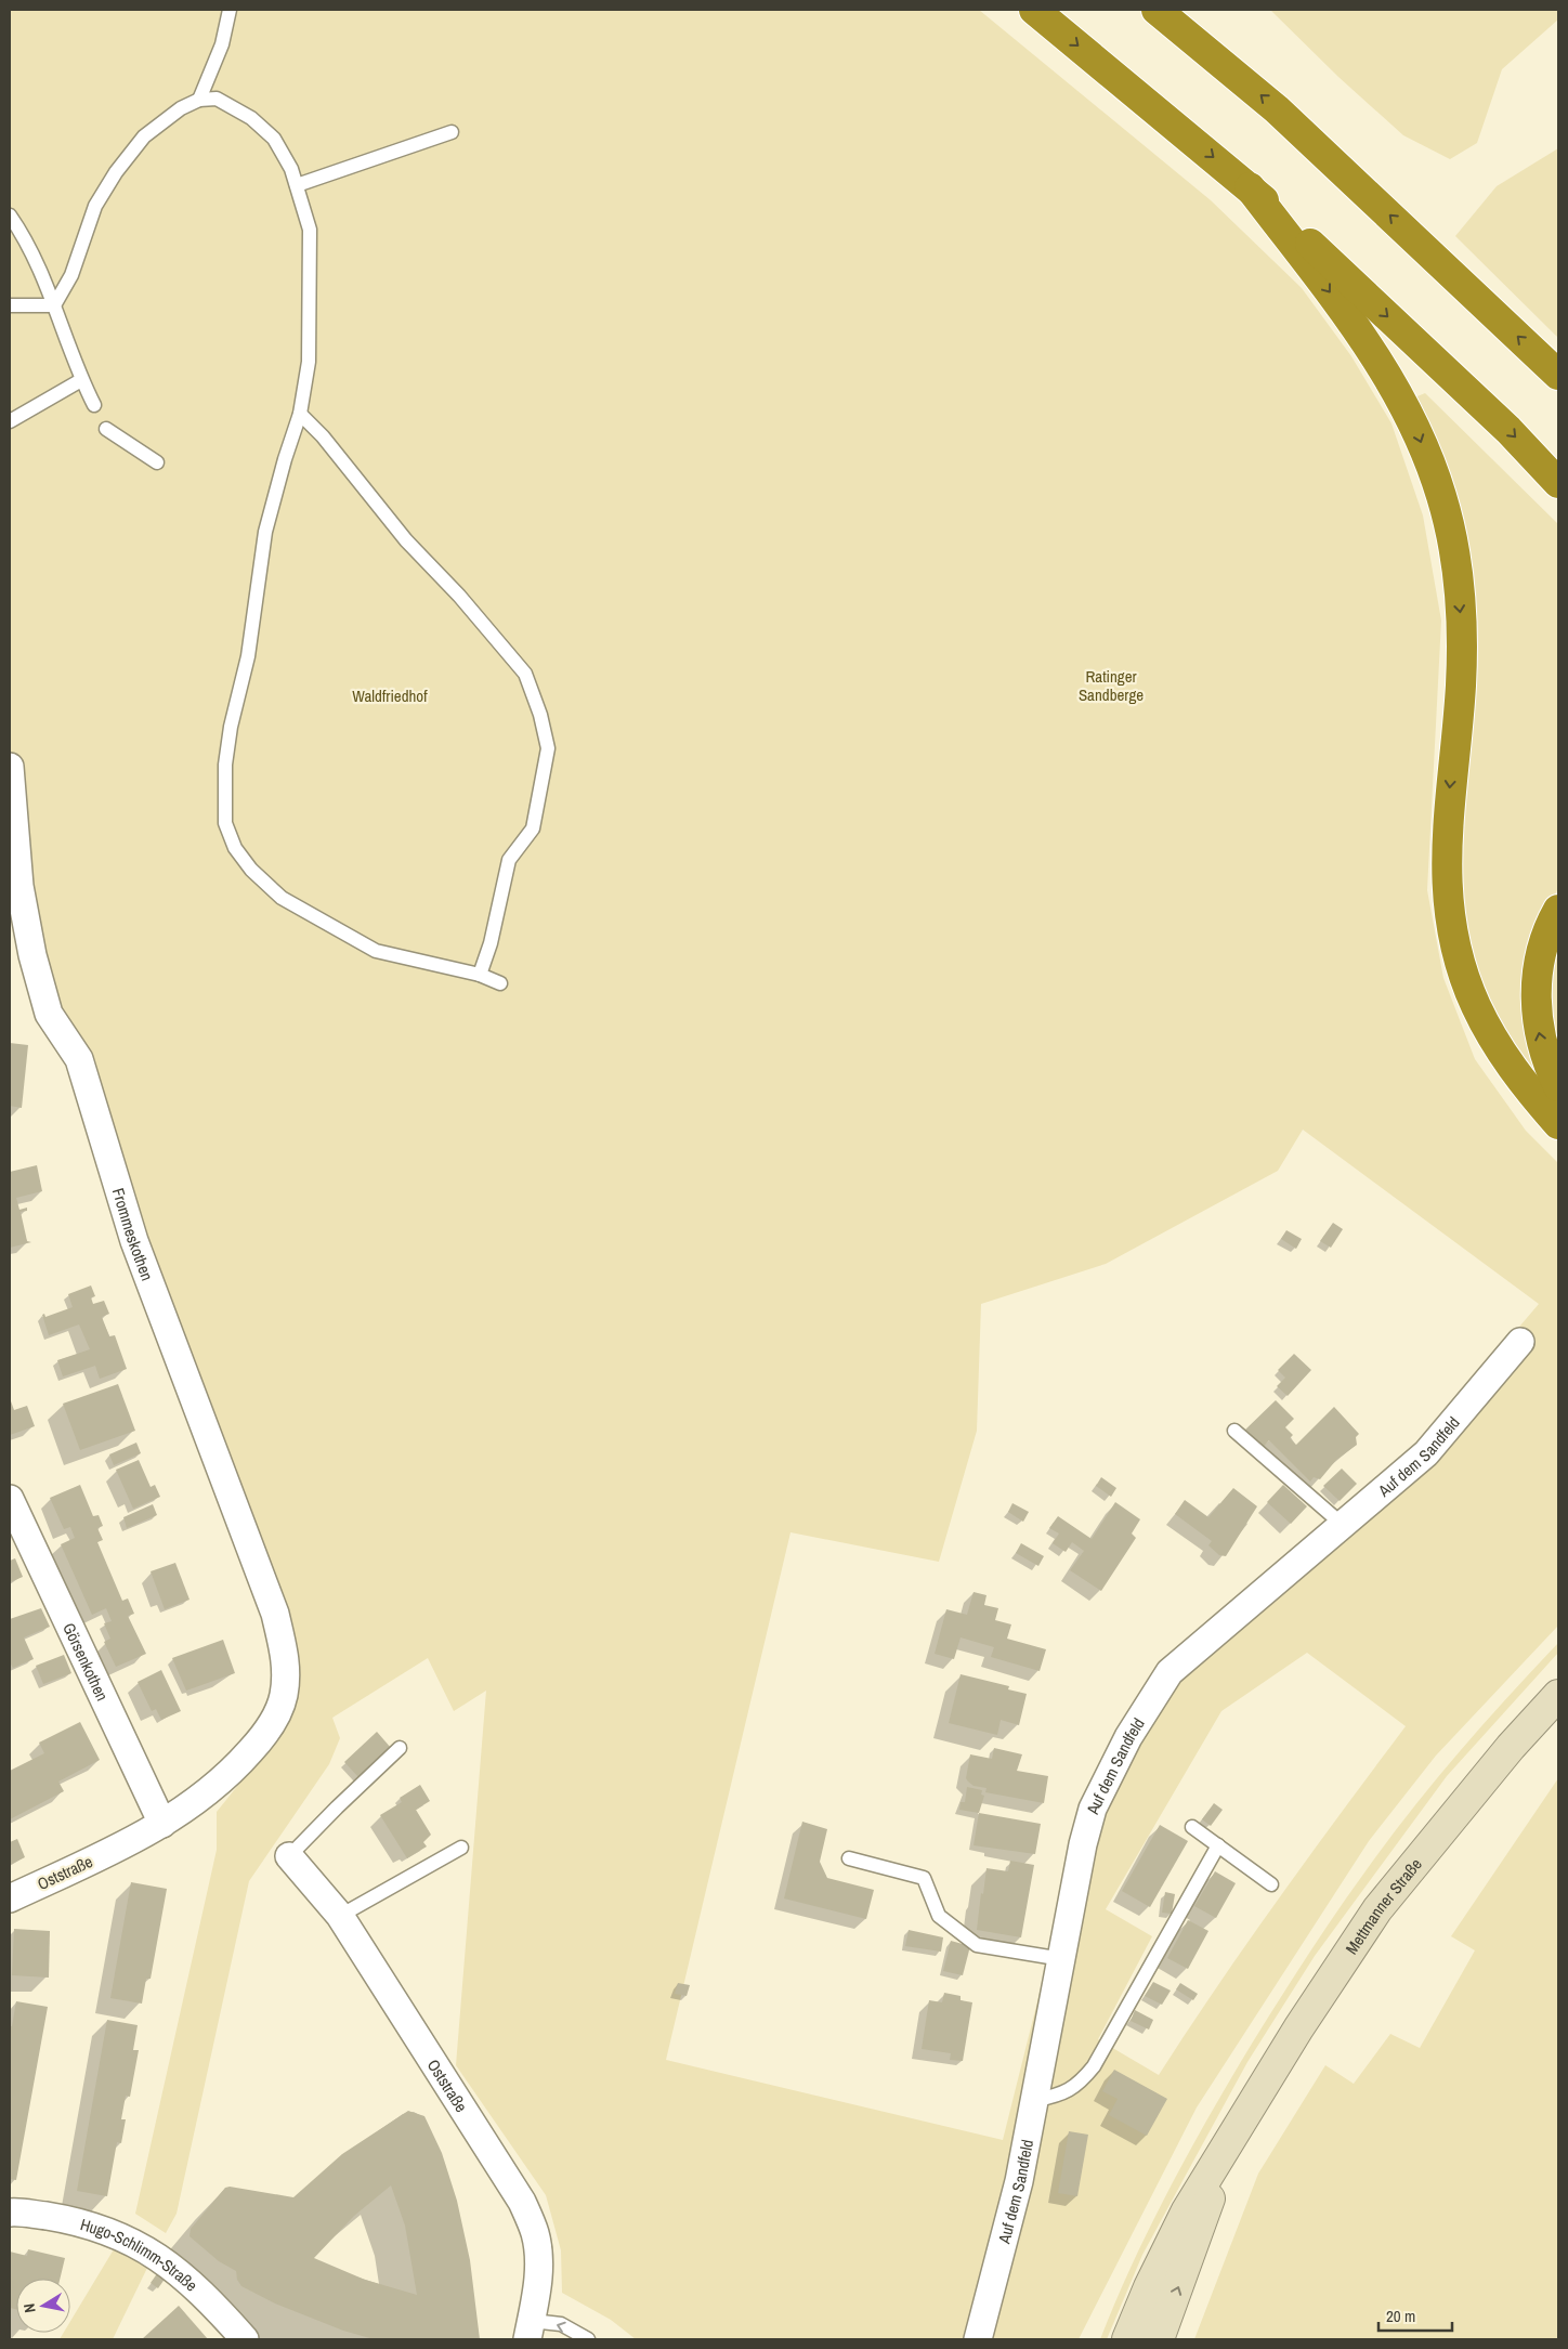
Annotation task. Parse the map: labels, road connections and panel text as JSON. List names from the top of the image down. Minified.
{"streets":{"main road":["Mettmanner Straße"],"street":["Frommeskothen","Auf dem Sandfeld","Görsenkothen","Oststraße","Hugo-Schlimm-Straße"]},"crossings":[["Frommeskothen","Oststraße"],["Görsenkothen","Oststraße"]],"parks":["Ratinger Sandberge","Waldfriedhof"],"scale_bar":"20 m","north":"left"}
